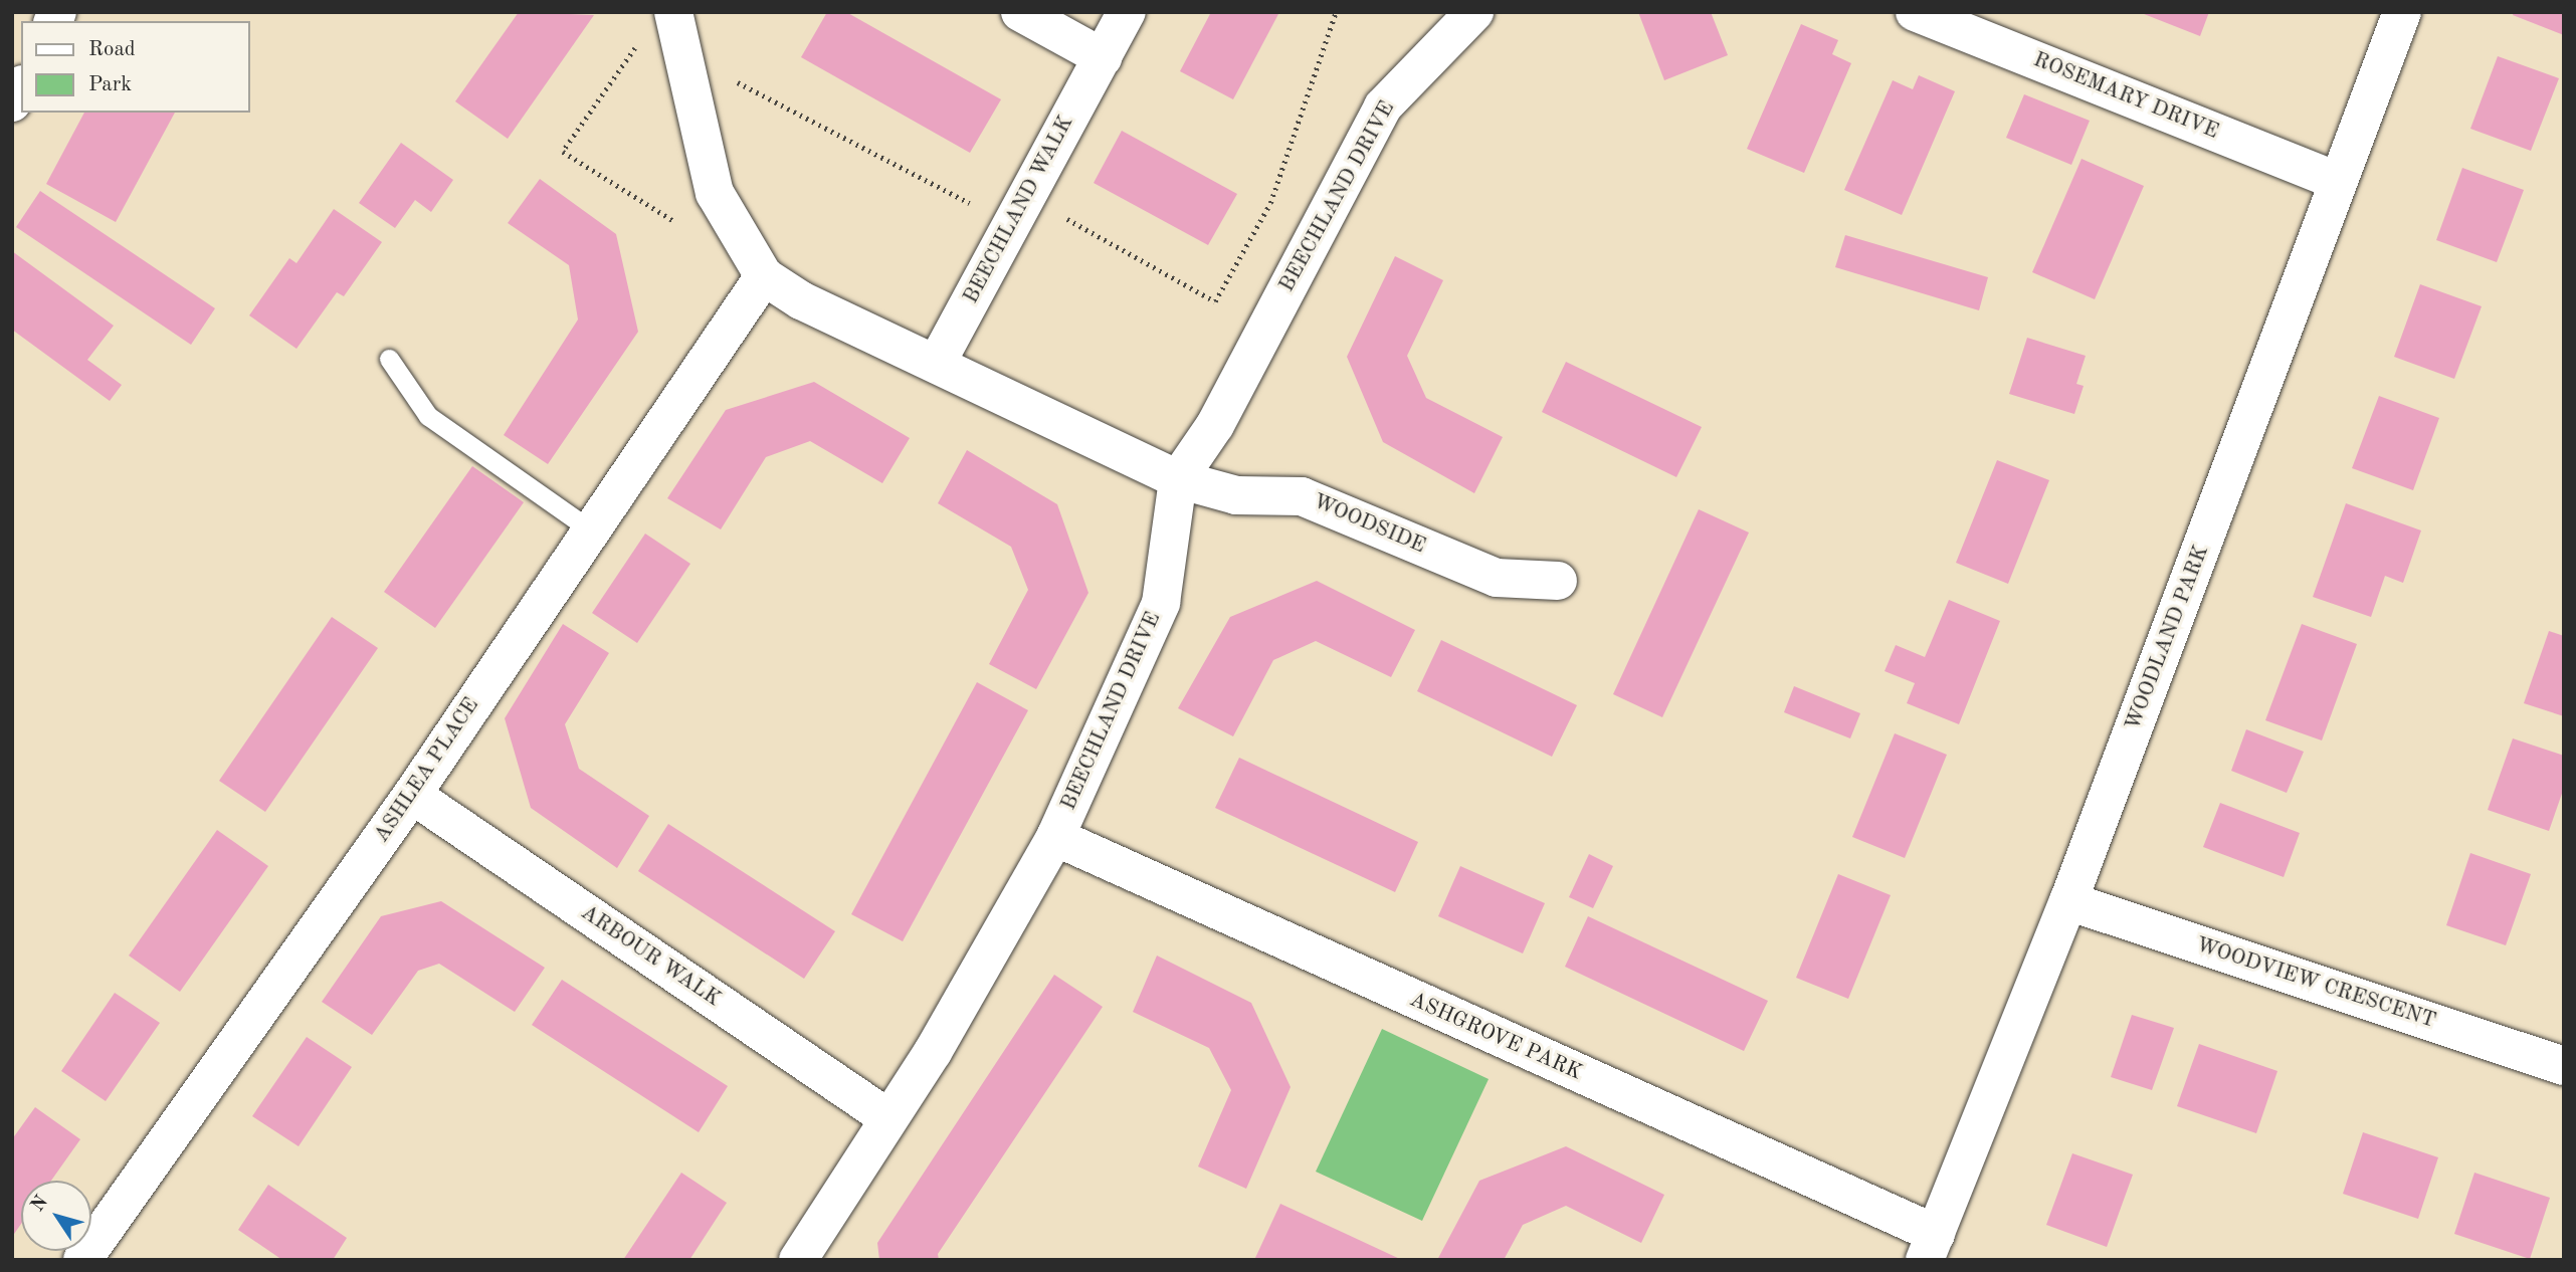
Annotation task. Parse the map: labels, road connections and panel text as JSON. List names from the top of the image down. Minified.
{"streets":{"street":["ROSEMARY DRIVE","BEECHLAND DRIVE","BEECHLAND WALK","WOODSIDE","WOODLAND PARK","ASHLEA PLACE","ARBOUR WALK","WOODVIEW CRESCENT","ASHGROVE PARK"]},"crossings":[["ROSEMARY DRIVE","WOODLAND PARK"],["BEECHLAND DRIVE","WOODSIDE"],["BEECHLAND DRIVE","ARBOUR WALK"],["BEECHLAND DRIVE","ASHGROVE PARK"],["BEECHLAND WALK","WOODSIDE"],["WOODSIDE","ASHLEA PLACE"],["WOODLAND PARK","WOODVIEW CRESCENT"],["WOODLAND PARK","ASHGROVE PARK"],["ASHLEA PLACE","ARBOUR WALK"]],"legend":["Road","Park"],"north":"top left"}
